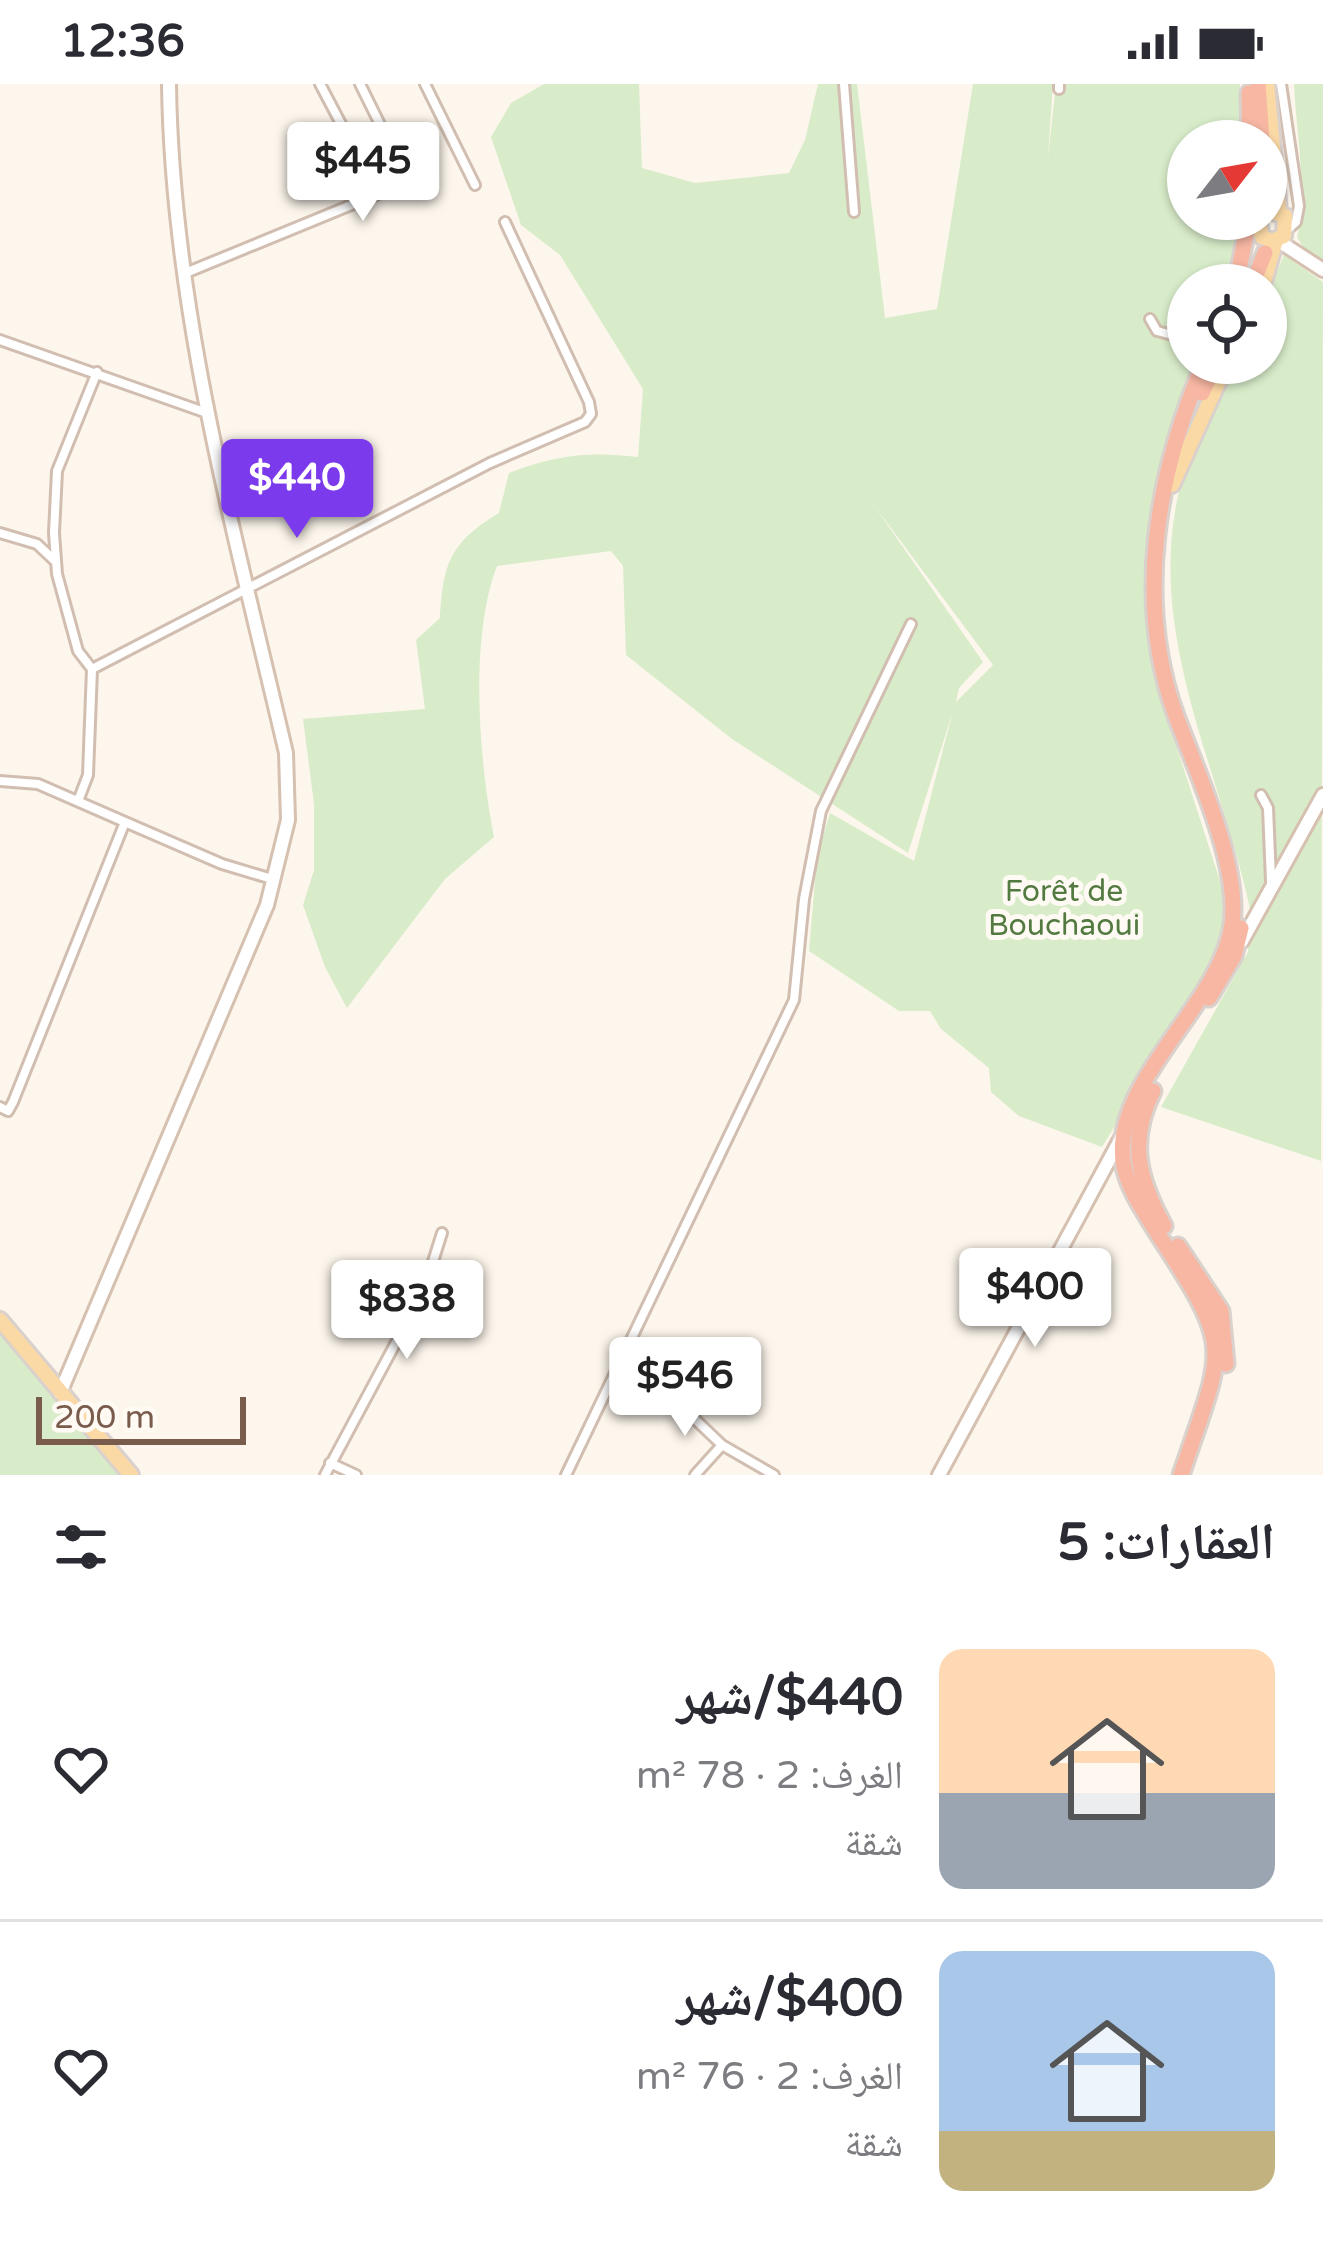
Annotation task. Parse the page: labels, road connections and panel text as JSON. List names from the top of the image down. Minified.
{"parks":["Forêt de Bouchaoui"],"scale_bar":"200 m","north":"top right","page":{"status":"12:36","price":["$445","$440","$400","$838","$546"],"scale":"200 m","heading":"العقارات: 5","list":[{"name":"$440/شهر","note":"الغرف: 2 · 78 m² · شقة"},{"name":"$400/شهر","note":"الغرف: 2 · 76 m² · شقة"}]}}
